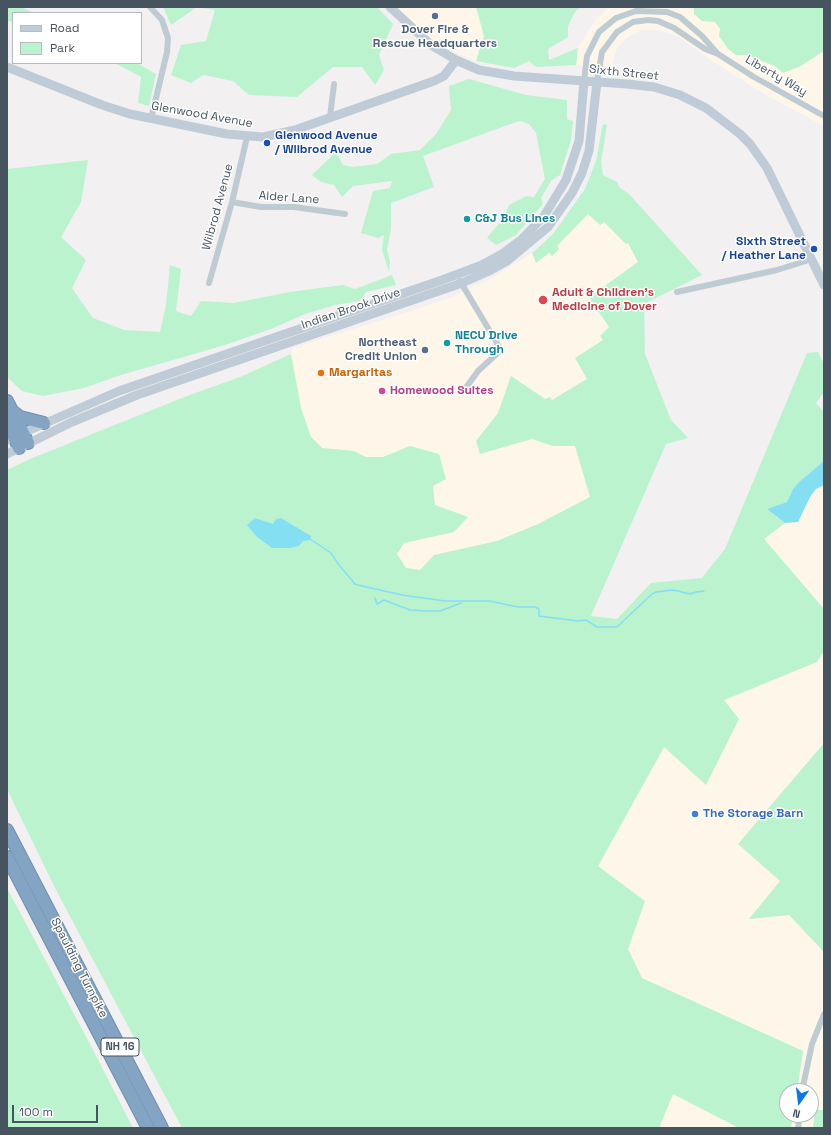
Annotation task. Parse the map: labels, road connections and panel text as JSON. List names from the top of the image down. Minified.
{"streets":{"highway":["Spaulding Turnpike","NH 16"],"main road":["Sixth Street","Glenwood Avenue","Indian Brook Drive"],"street":["Liberty Way","Alder Lane","Wilbrod Avenue"]},"crossings":[["Sixth Street","Liberty Way"],["Sixth Street","Glenwood Avenue"],["Sixth Street","Indian Brook Drive"],["Liberty Way","Indian Brook Drive"],["Glenwood Avenue","Wilbrod Avenue"],["Alder Lane","Wilbrod Avenue"]],"places":["Dover Fire & Rescue Headquarters","Glenwood Avenue / Wilbrod Avenue","C&J Bus Lines","Sixth Street / Heather Lane","Adult & Children's Medicine of Dover","NECU Drive Through","Northeast Credit Union","Margaritas","Homewood Suites","The Storage Barn"],"legend":["Road","Park"],"scale_bar":"100 m","north":"bottom"}
